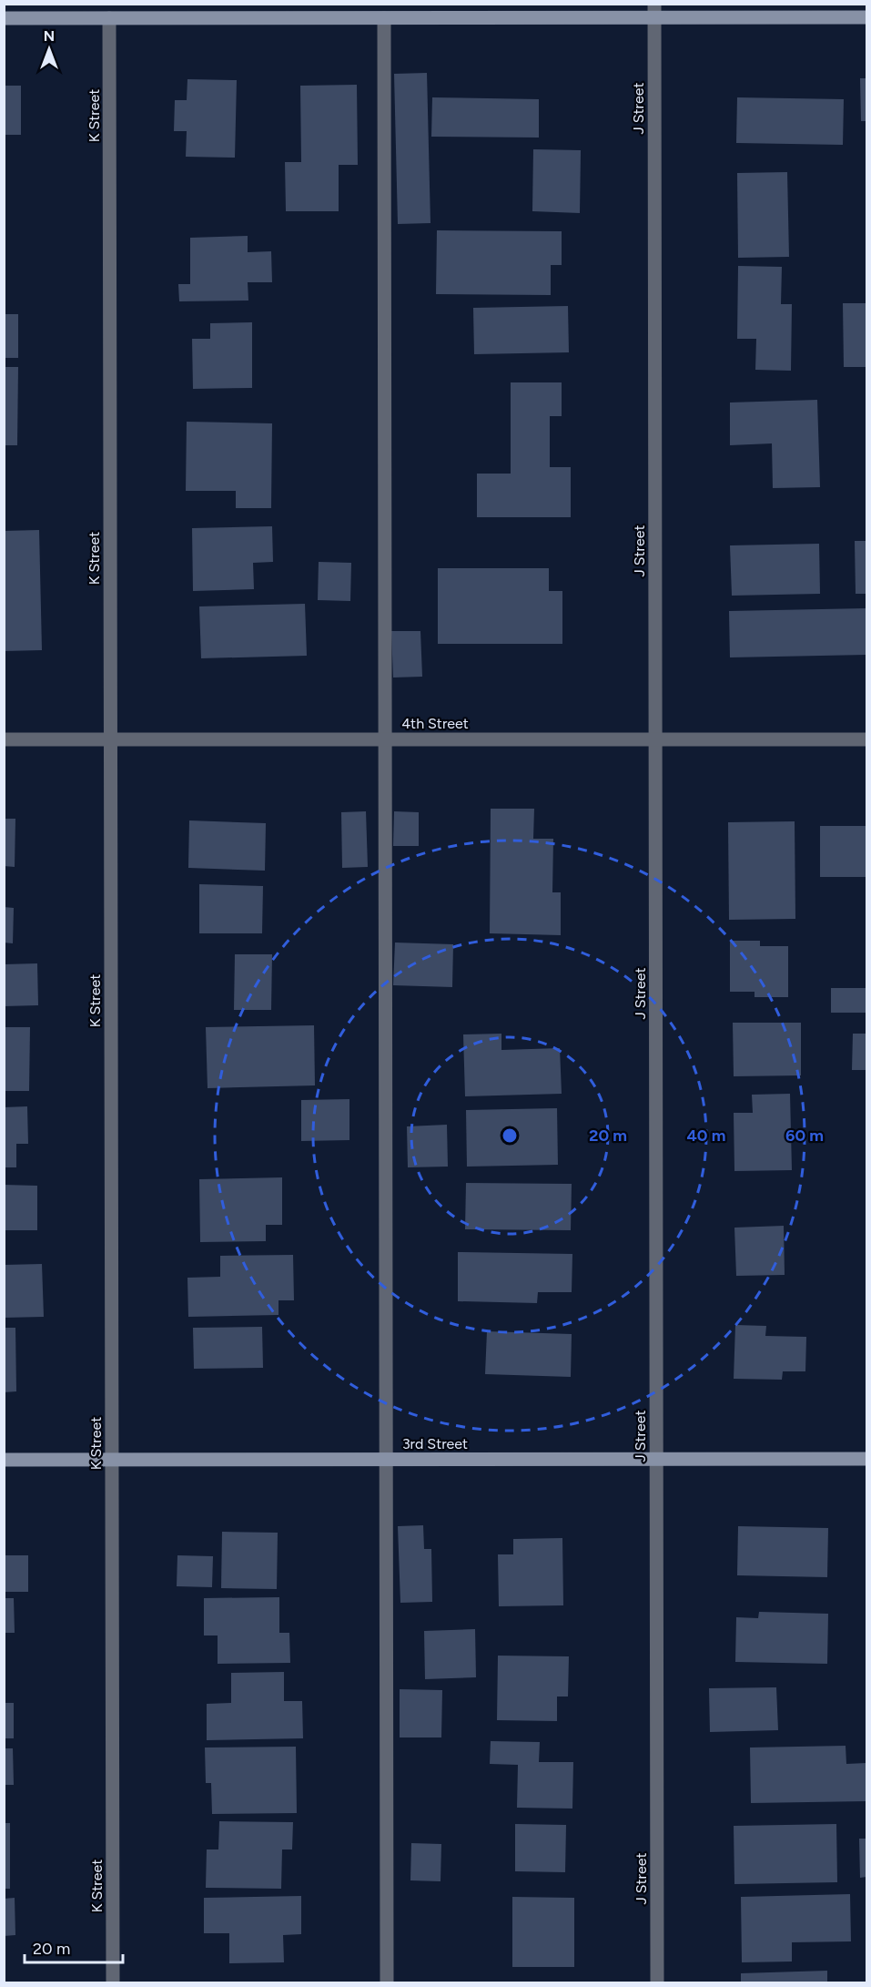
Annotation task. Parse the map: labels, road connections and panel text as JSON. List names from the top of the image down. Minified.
{"streets":{"street":["J Street","K Street","4th Street","3rd Street"]},"crossings":[["J Street","4th Street"],["J Street","3rd Street"],["K Street","4th Street"],["K Street","3rd Street"]],"scale_bar":"20 m","north":"top","rings":["20 m","40 m","60 m"]}
